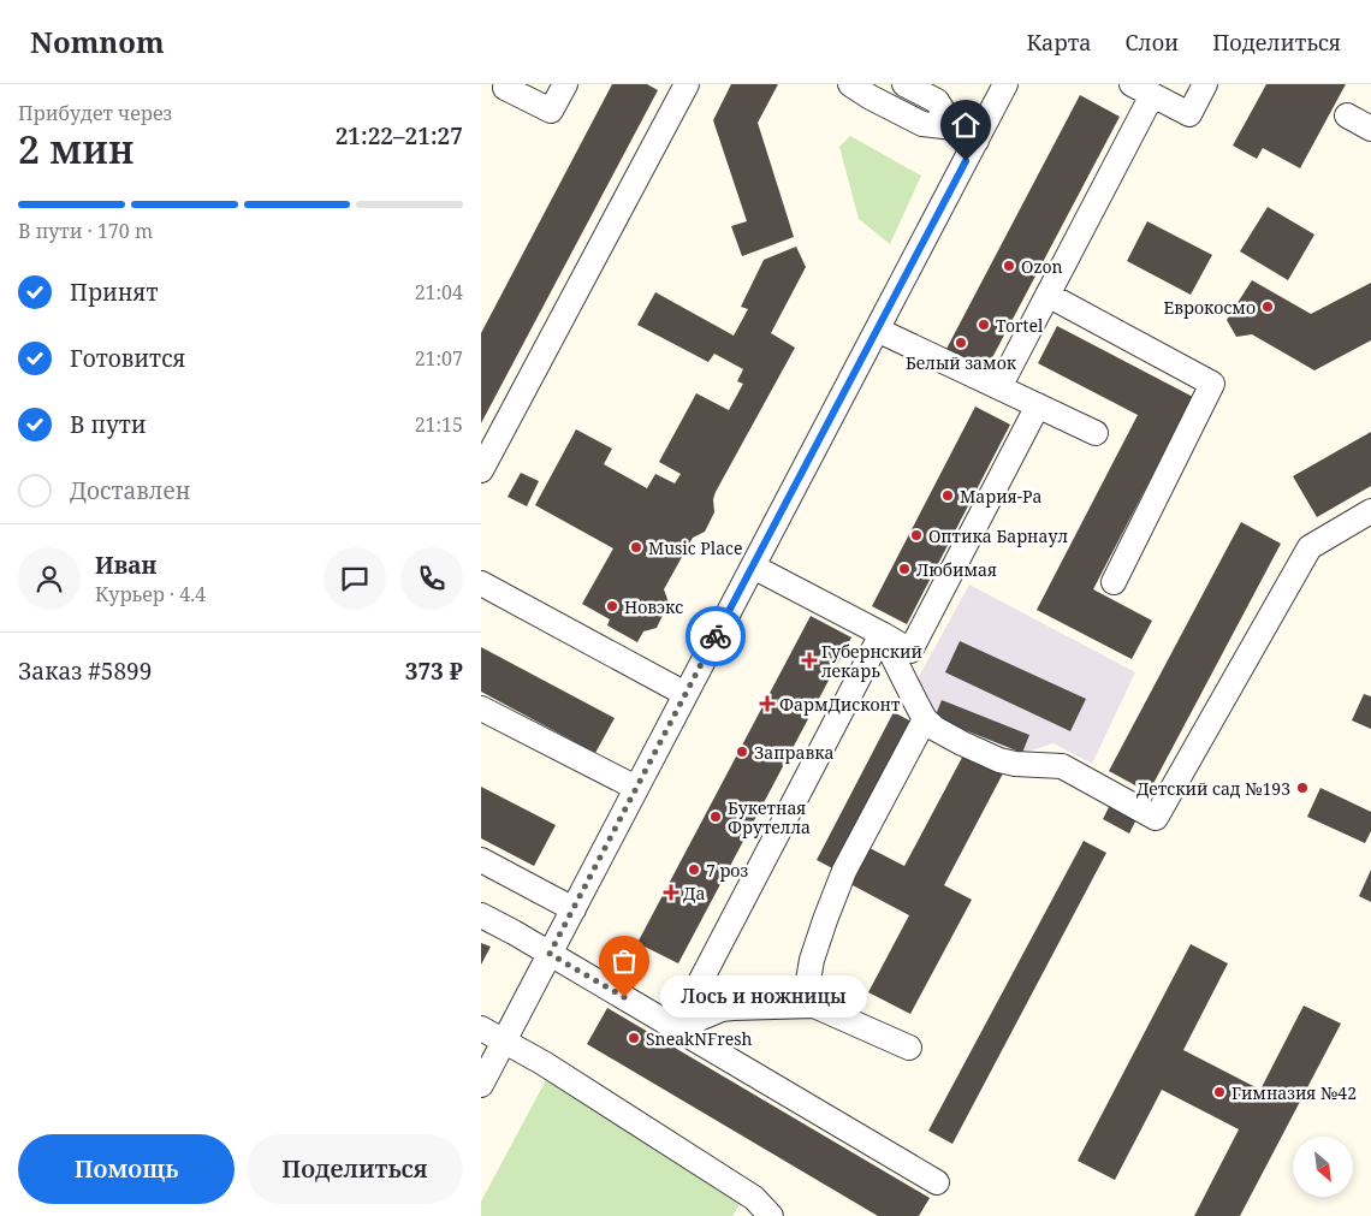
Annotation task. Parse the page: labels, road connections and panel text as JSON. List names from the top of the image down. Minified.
{"places":{"other":["Ozon","Еврокосмо","Tortel","Белый замок","Мария-Ра","Оптика Барнаул","Music Place","Любимая","Новэкс","Заправка","Детский сад №193","Букетная Фрутелла","7 роз","Лось и ножницы","SneakNFresh","Гимназия №42"],"health":["Губернский лекарь","ФармДисконт","Да"]},"north":"bottom right","page":{"header":"Nomnom","nav":["Карта","Слои","Поделиться"],"heading":["2 мин","Прибудет через","21:22–21:27"],"panel":["Иван","Курьер · 4.4","Заказ #5899","373 ₽"],"bar":"В пути · 170 m","list":[["Принят","21:04"],["Готовится","21:07"],["В пути","21:15"],"Доставлен"],"bubble":"Лось и ножницы","buttons":["Помощь","Поделиться"]}}
